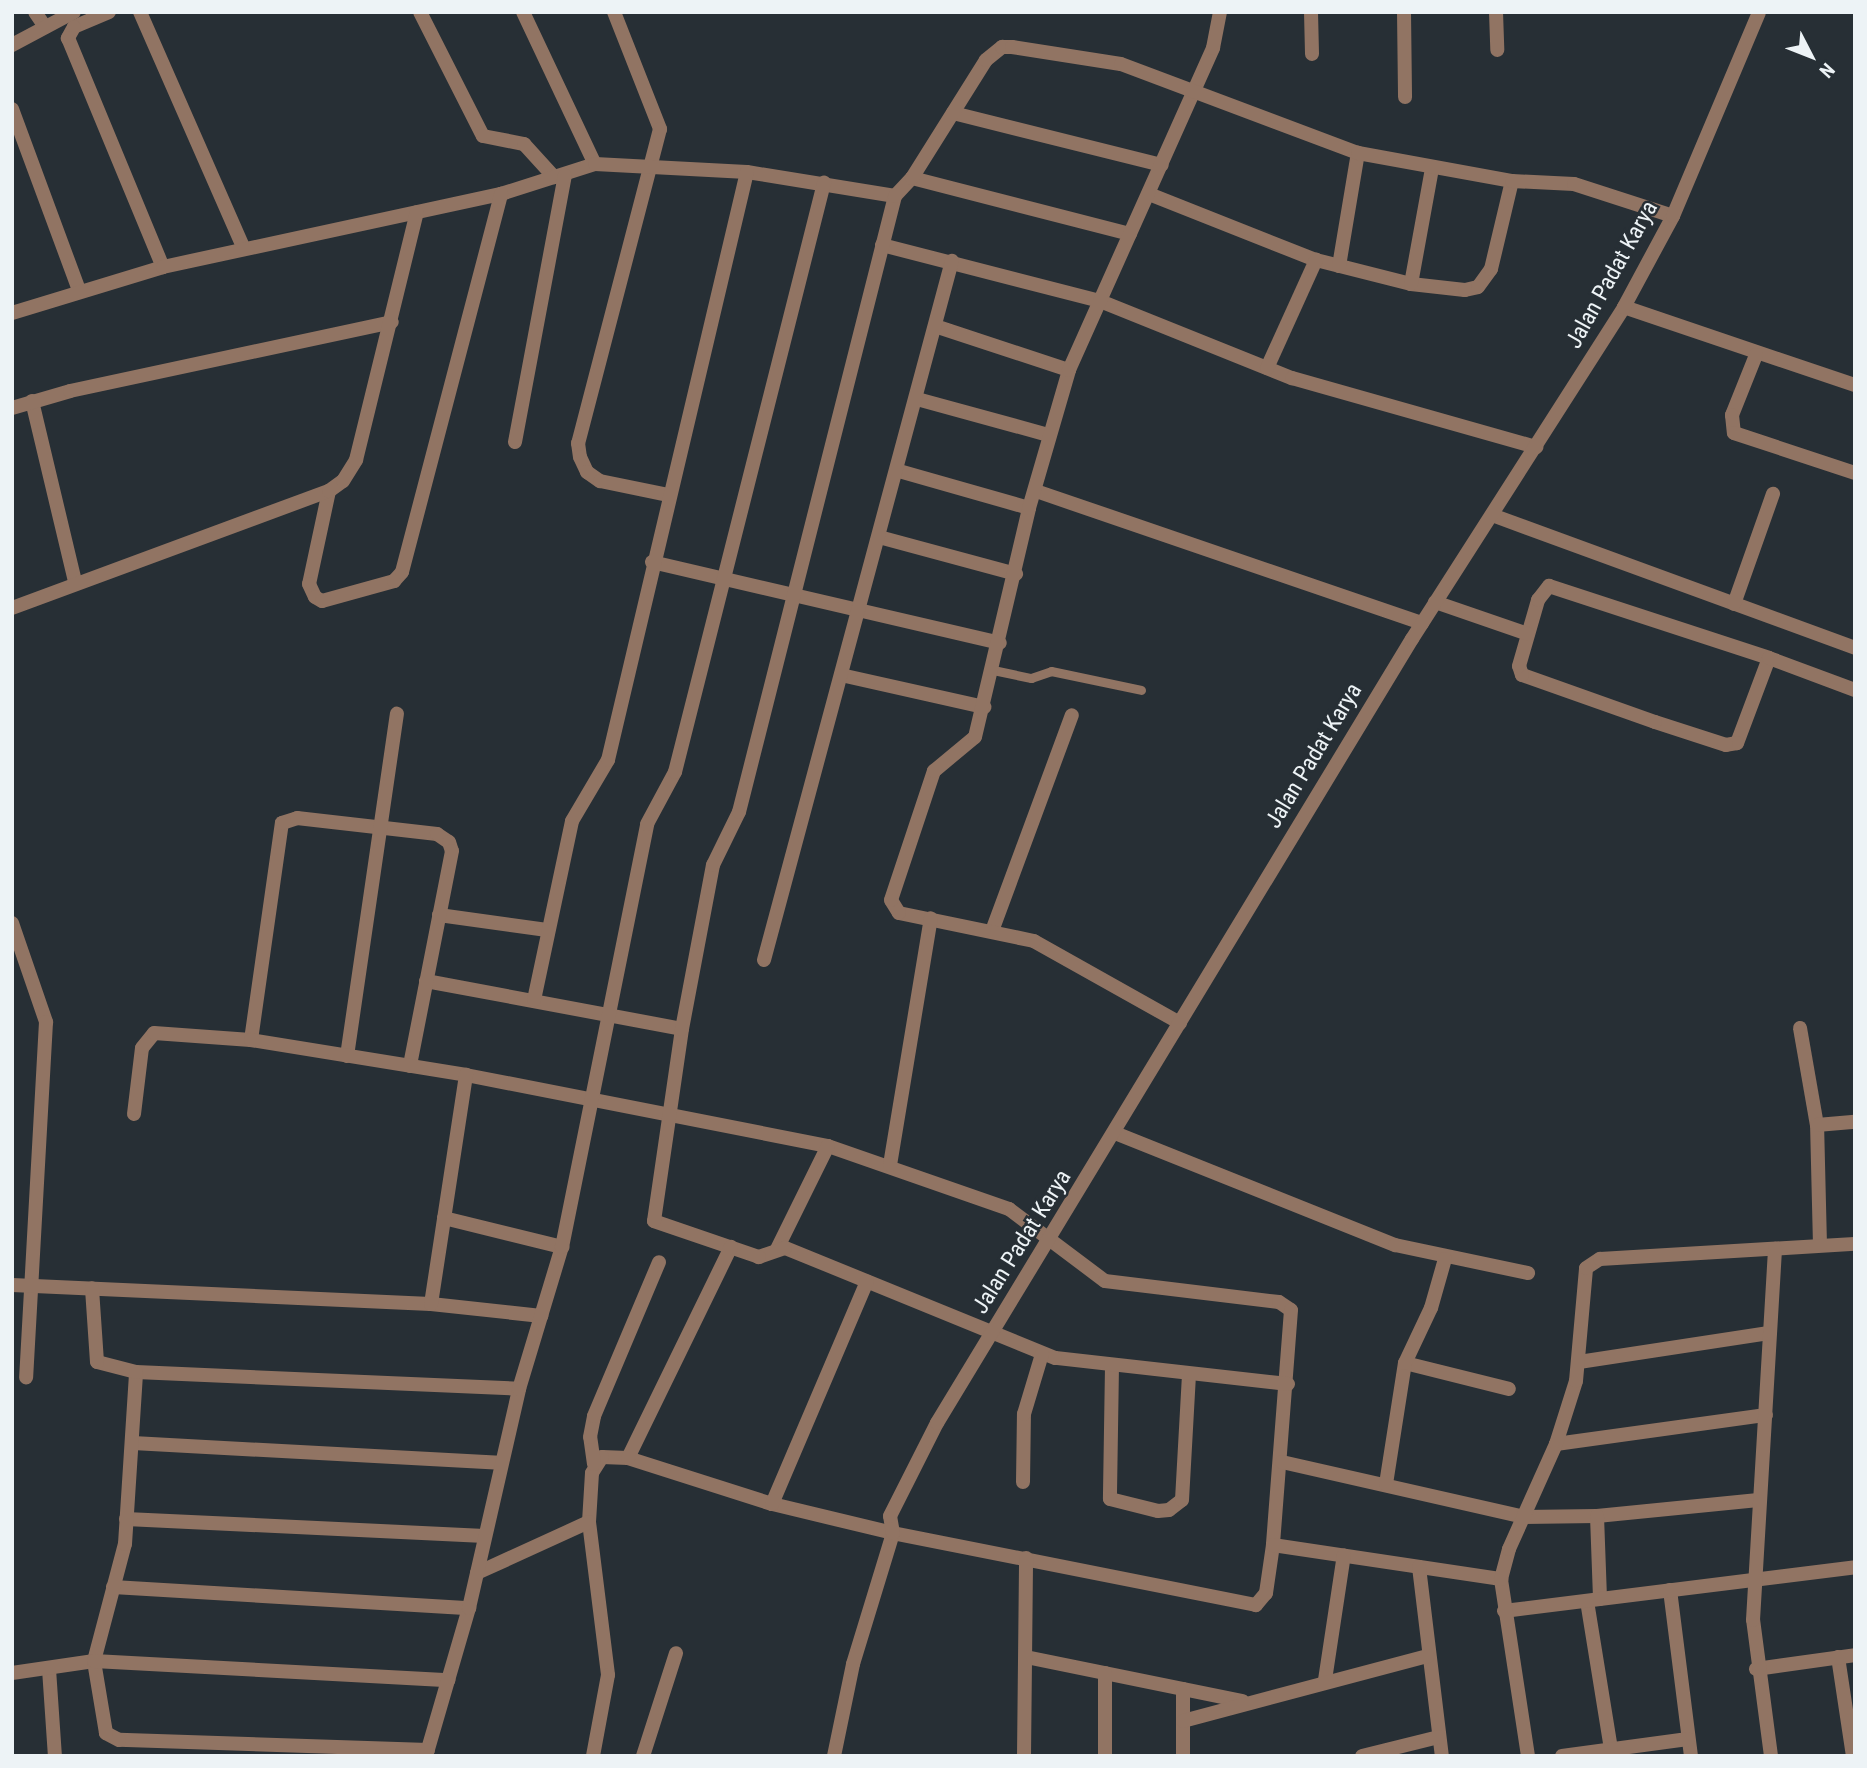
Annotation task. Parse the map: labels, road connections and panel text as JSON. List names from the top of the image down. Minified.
{"streets":{"street":["Jalan Padat Karya"]},"north":"bottom right"}
